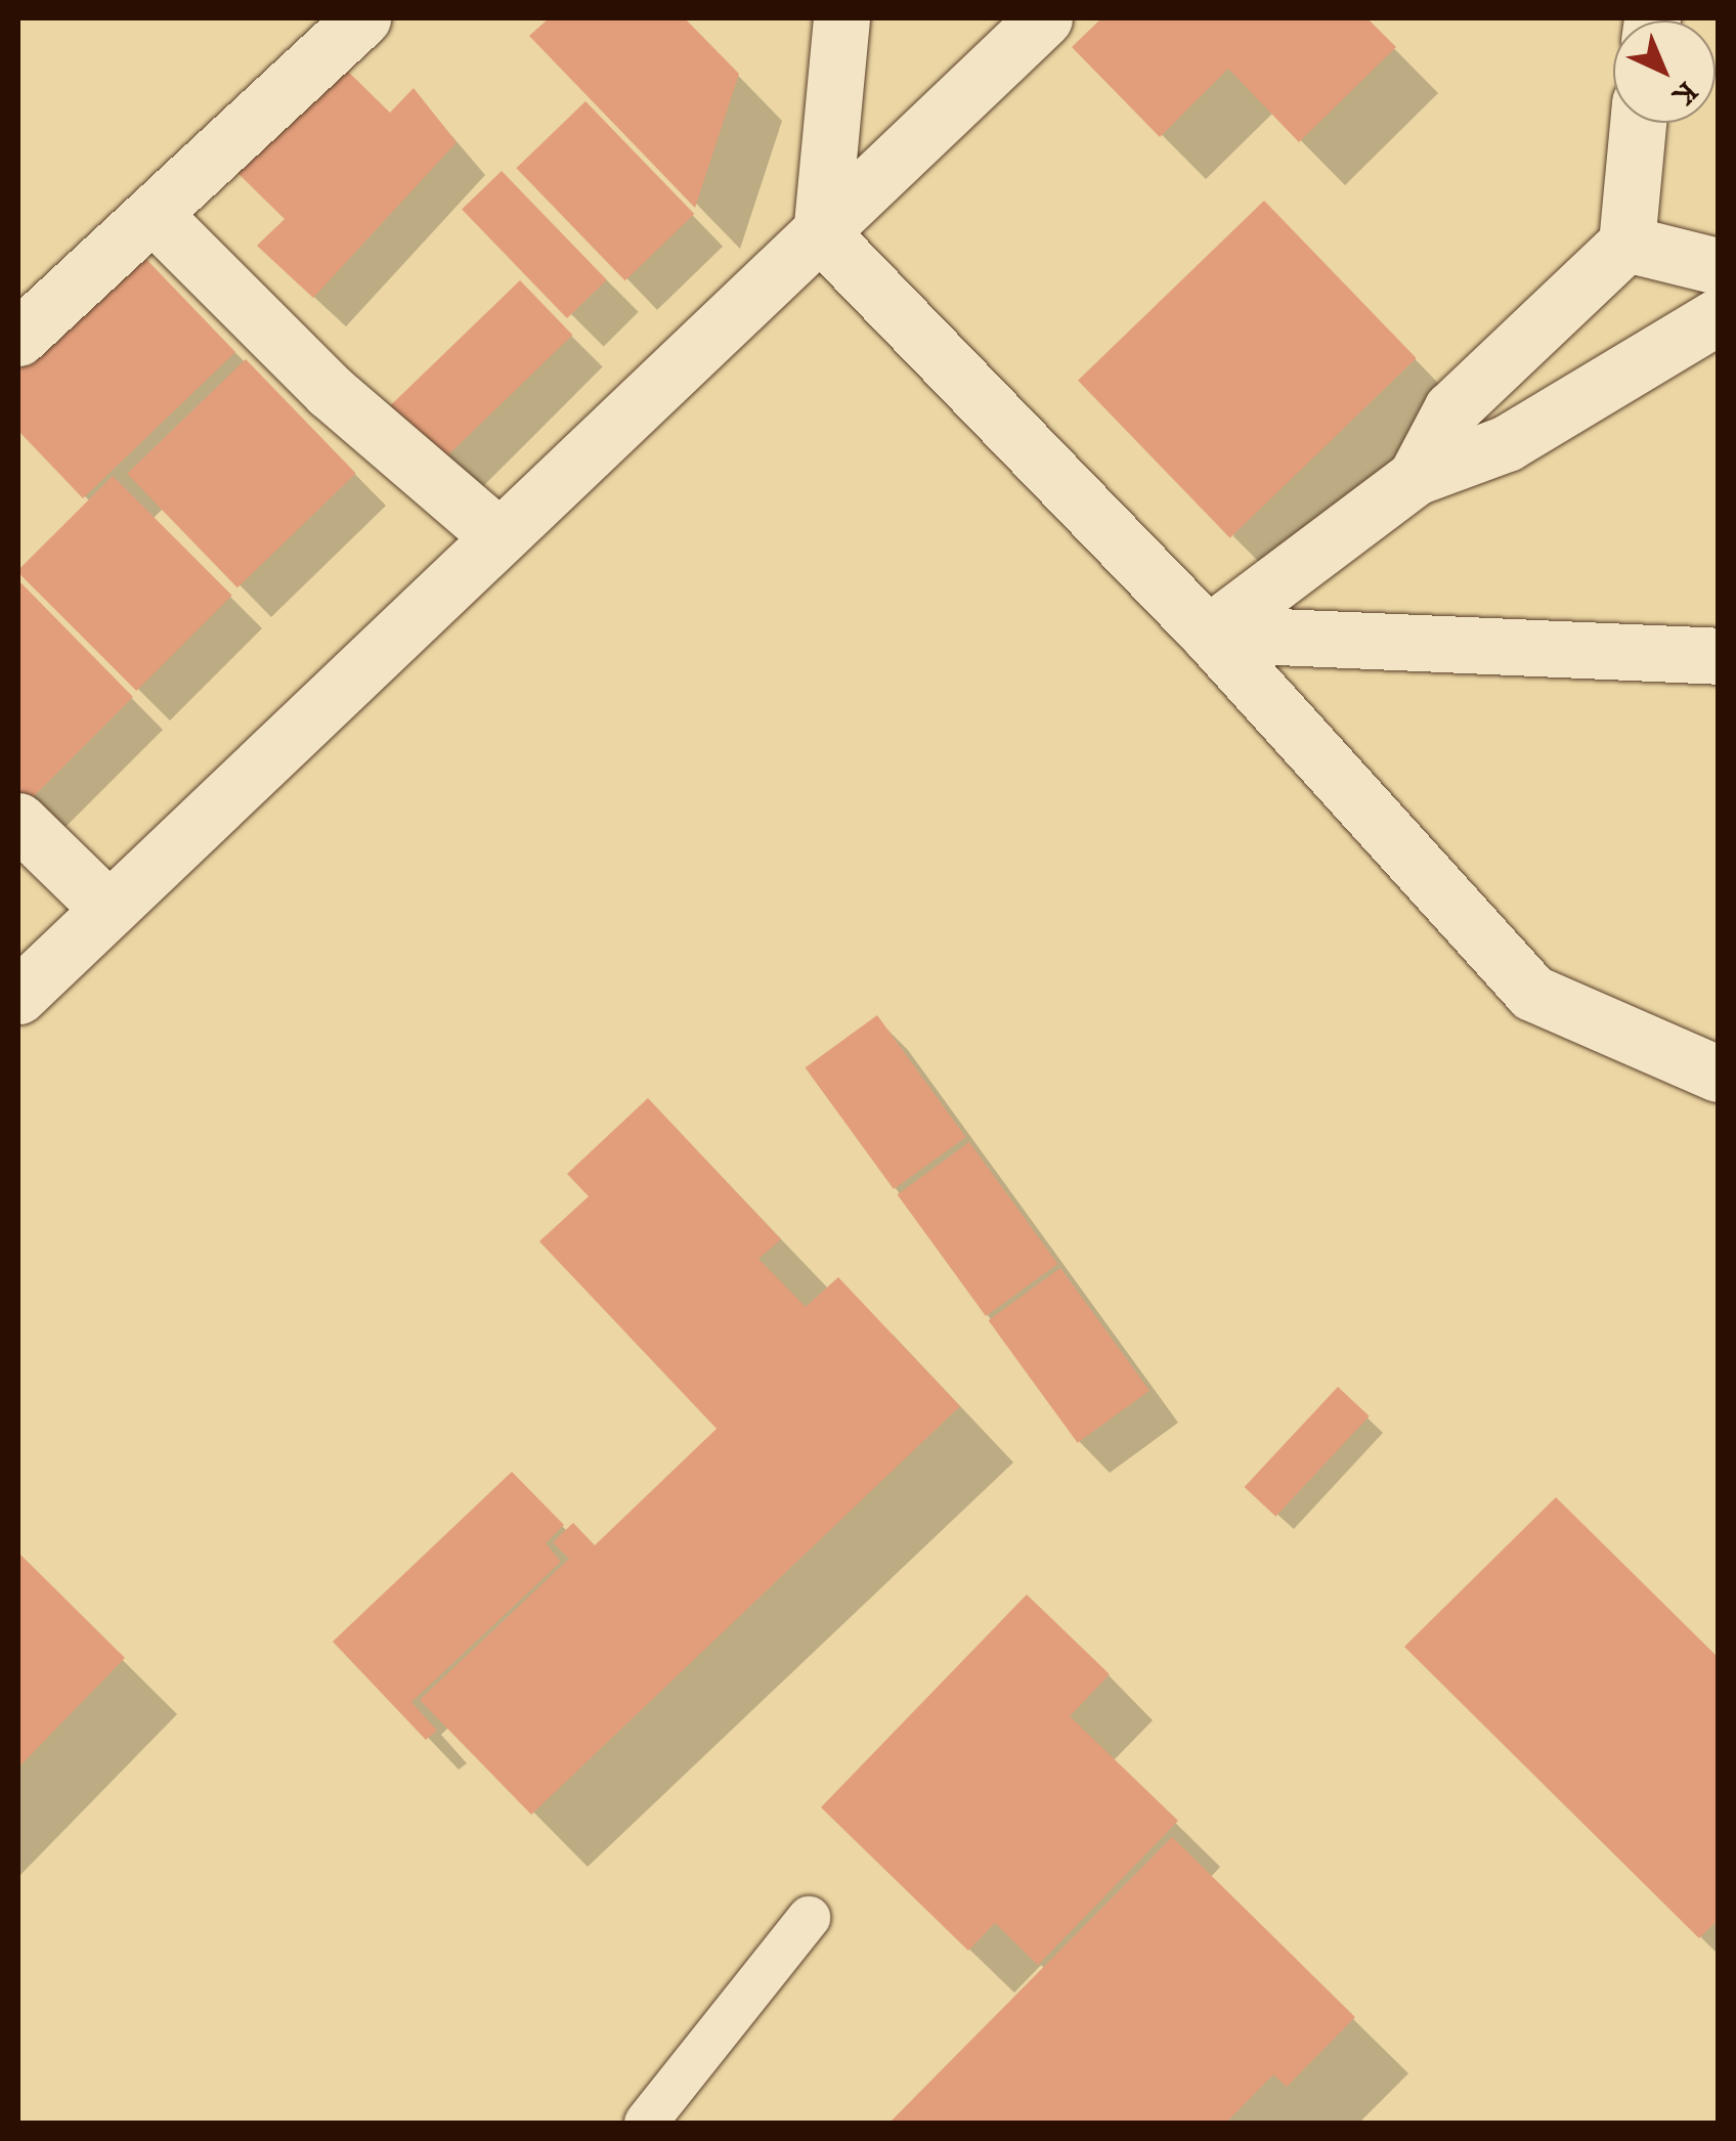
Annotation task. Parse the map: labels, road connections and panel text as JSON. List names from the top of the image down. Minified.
{"north":"bottom right"}
